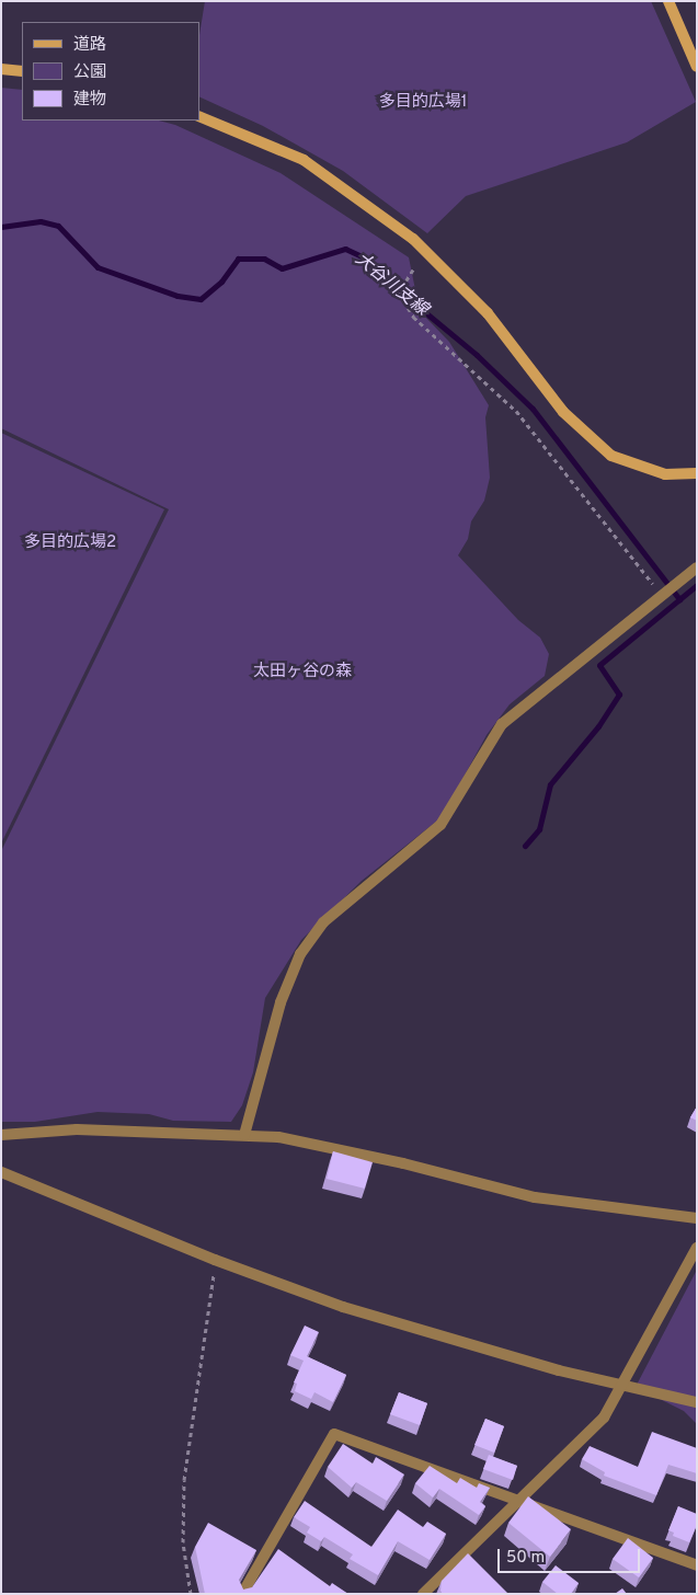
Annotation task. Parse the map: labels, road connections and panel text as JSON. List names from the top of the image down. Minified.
{"water":["大谷川支線"],"parks":["多目的広場1","多目的広場2","太田ヶ谷の森"],"legend":["道路","公園","建物"],"scale_bar":"50 m"}
